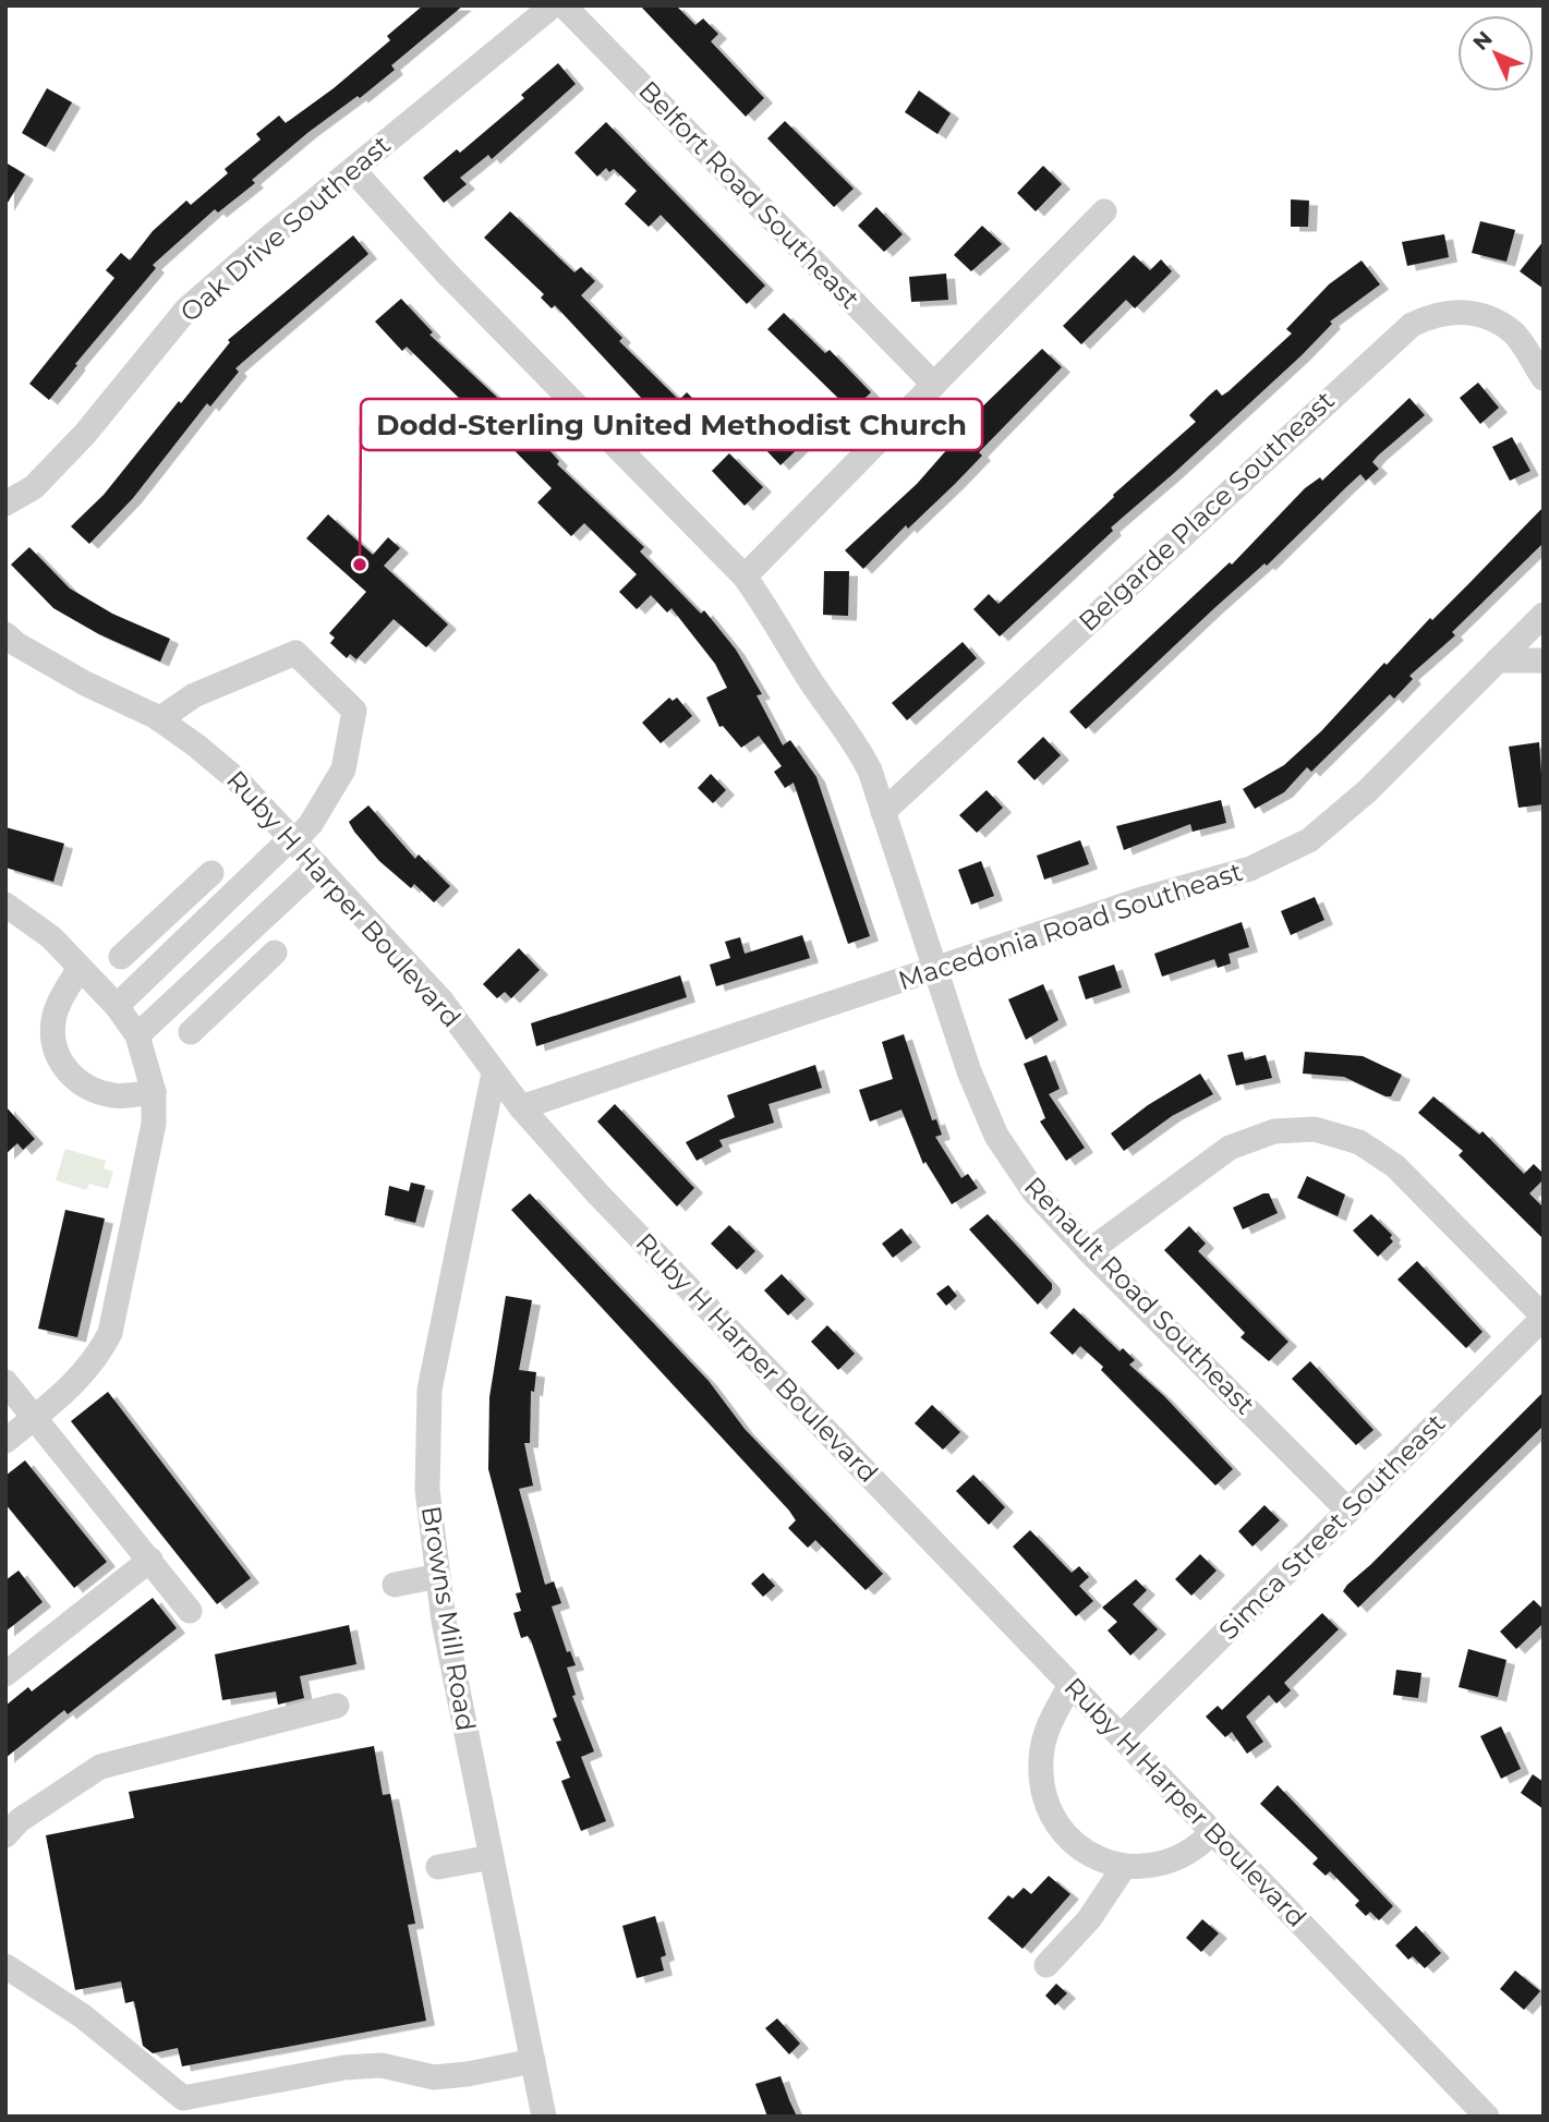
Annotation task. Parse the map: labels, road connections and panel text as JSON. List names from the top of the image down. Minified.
{"streets":{"street":["Belfort Road Southeast","Oak Drive Southeast","Belgarde Place Southeast","Ruby H Harper Boulevard","Macedonia Road Southeast","Renault Road Southeast","Simca Street Southeast","Browns Mill Road"]},"crossings":[["Oak Drive Southeast","Renault Road Southeast"],["Belgarde Place Southeast","Renault Road Southeast"],["Ruby H Harper Boulevard","Macedonia Road Southeast"],["Ruby H Harper Boulevard","Simca Street Southeast"],["Ruby H Harper Boulevard","Browns Mill Road"],["Macedonia Road Southeast","Renault Road Southeast"],["Renault Road Southeast","Simca Street Southeast"]],"places":["Dodd-Sterling United Methodist Church"],"north":"top left"}
